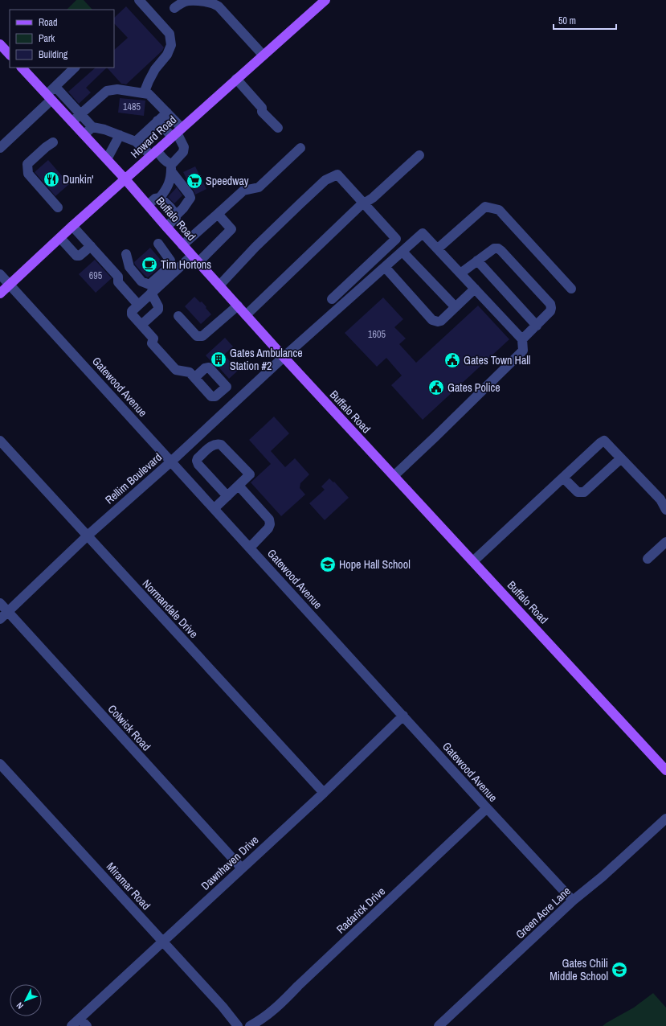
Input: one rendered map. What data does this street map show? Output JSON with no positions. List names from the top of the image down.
{
  "streets": {
    "main road": ["Howard Road", "Buffalo Road"],
    "street": [
      "Gatewood Avenue",
      "Rellim Boulevard",
      "Normandale Drive",
      "Colwick Road",
      "Dawnhaven Drive",
      "Miramar Road",
      "Radarick Drive",
      "Green Acre Lane"
    ]
  },
  "crossings": [
    ["Howard Road", "Buffalo Road"],
    ["Howard Road", "Gatewood Avenue"],
    ["Buffalo Road", "Rellim Boulevard"],
    ["Gatewood Avenue", "Rellim Boulevard"],
    ["Gatewood Avenue", "Dawnhaven Drive"],
    ["Gatewood Avenue", "Radarick Drive"],
    ["Gatewood Avenue", "Green Acre Lane"],
    ["Rellim Boulevard", "Normandale Drive"],
    ["Rellim Boulevard", "Colwick Road"],
    ["Normandale Drive", "Dawnhaven Drive"],
    ["Colwick Road", "Dawnhaven Drive"],
    ["Dawnhaven Drive", "Miramar Road"]
  ],
  "places": {
    "restaurant": ["Dunkin'"],
    "supermarket": ["Speedway"],
    "cafe": ["Tim Hortons"],
    "building": ["Gates Ambulance Station #2"],
    "public building": ["Gates Town Hall", "Gates Police"],
    "school or university": ["Hope Hall School", "Gates Chili Middle School"]
  },
  "house_numbers": ["1485", "695", "1605"],
  "legend": ["Road", "Park", "Building"],
  "scale_bar": "50 m",
  "north": "bottom left"
}
